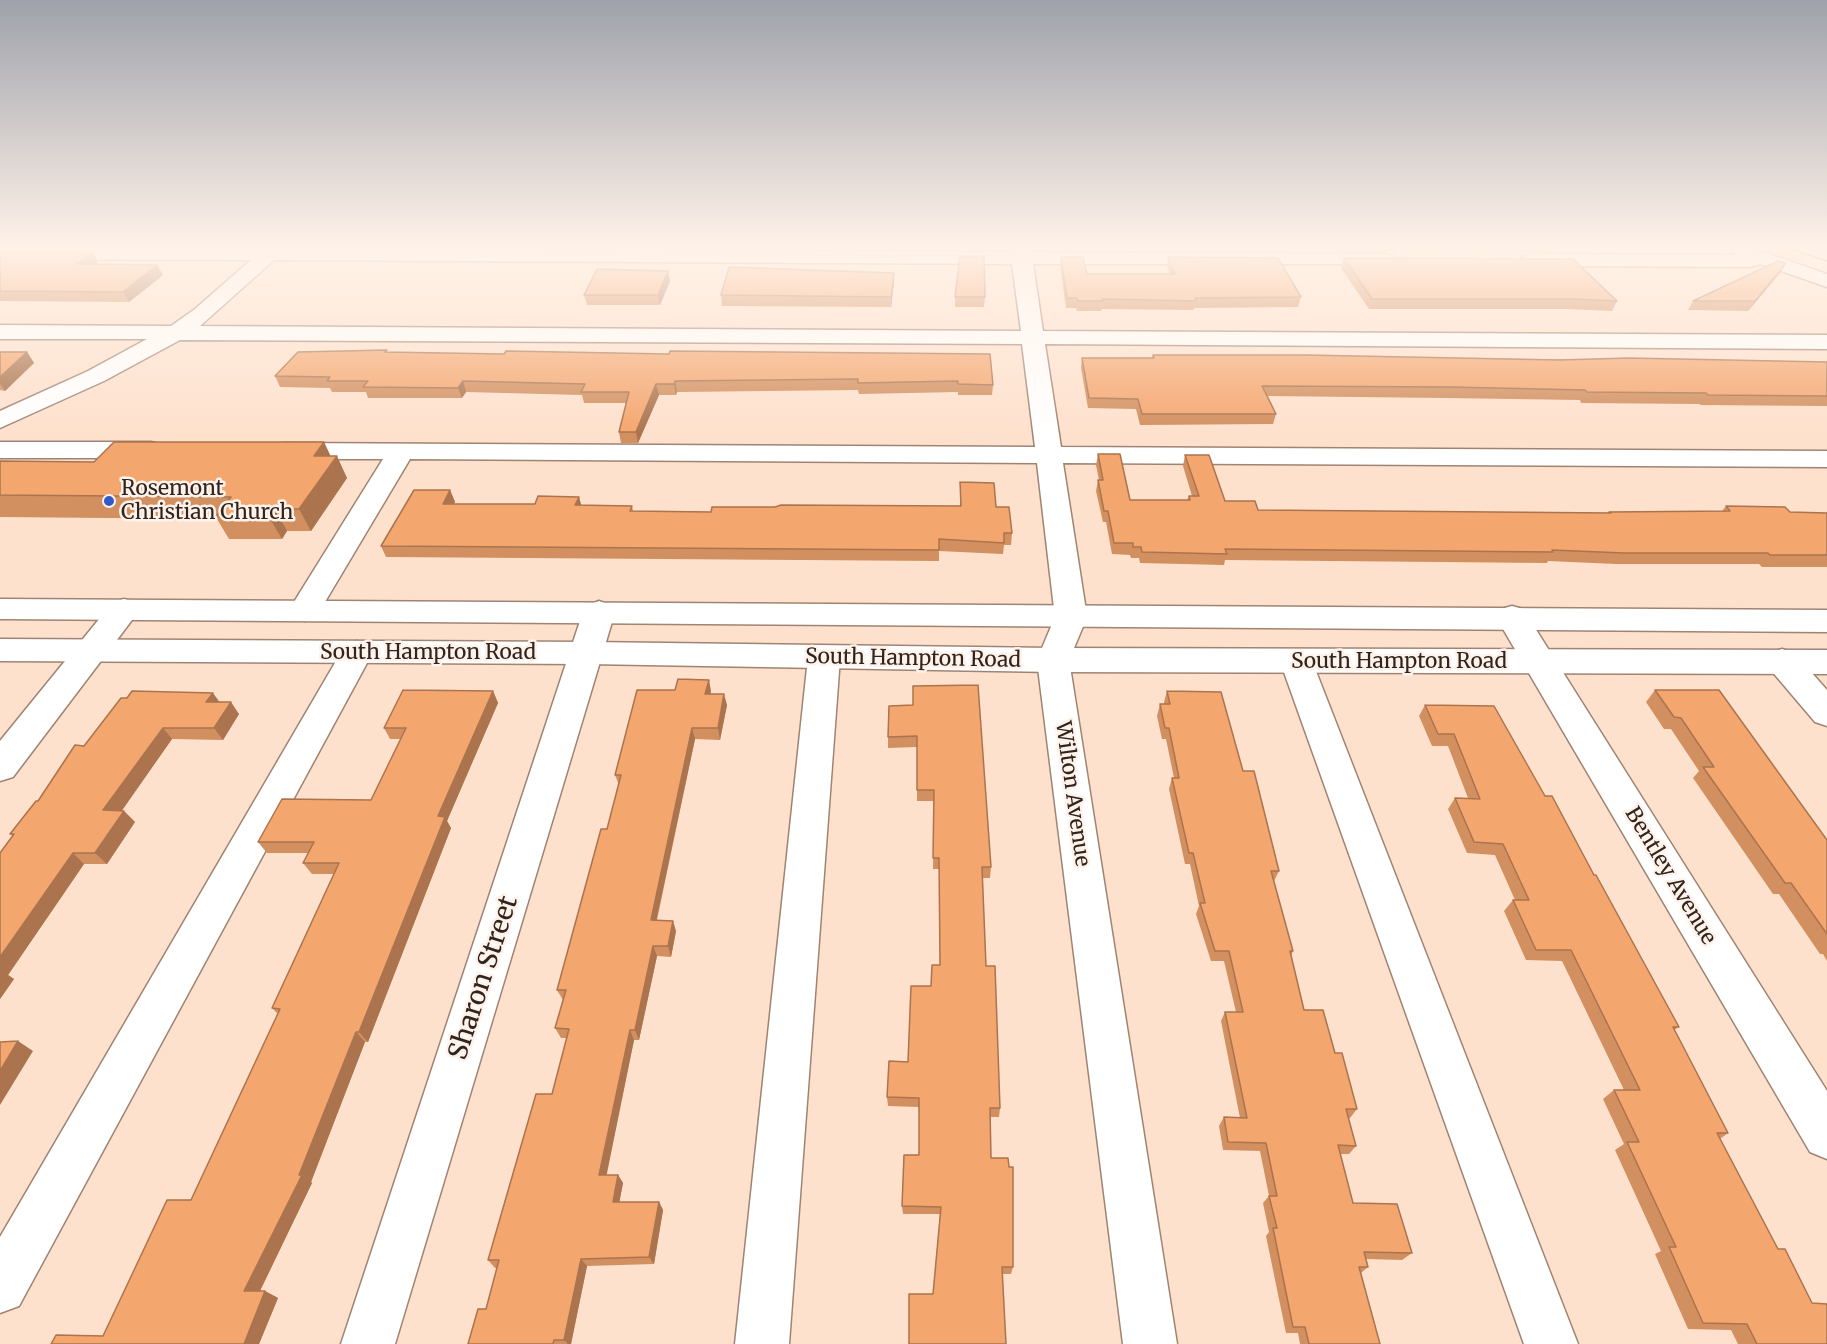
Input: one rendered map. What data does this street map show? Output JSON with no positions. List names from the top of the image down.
{
  "streets": {
    "street": [
      "South Hampton Road",
      "Wilton Avenue",
      "Bentley Avenue",
      "Sharon Street"
    ]
  },
  "crossings": [
    ["South Hampton Road", "Wilton Avenue"],
    ["South Hampton Road", "Bentley Avenue"],
    ["South Hampton Road", "Sharon Street"]
  ],
  "places": ["Rosemont Christian Church"]
}
